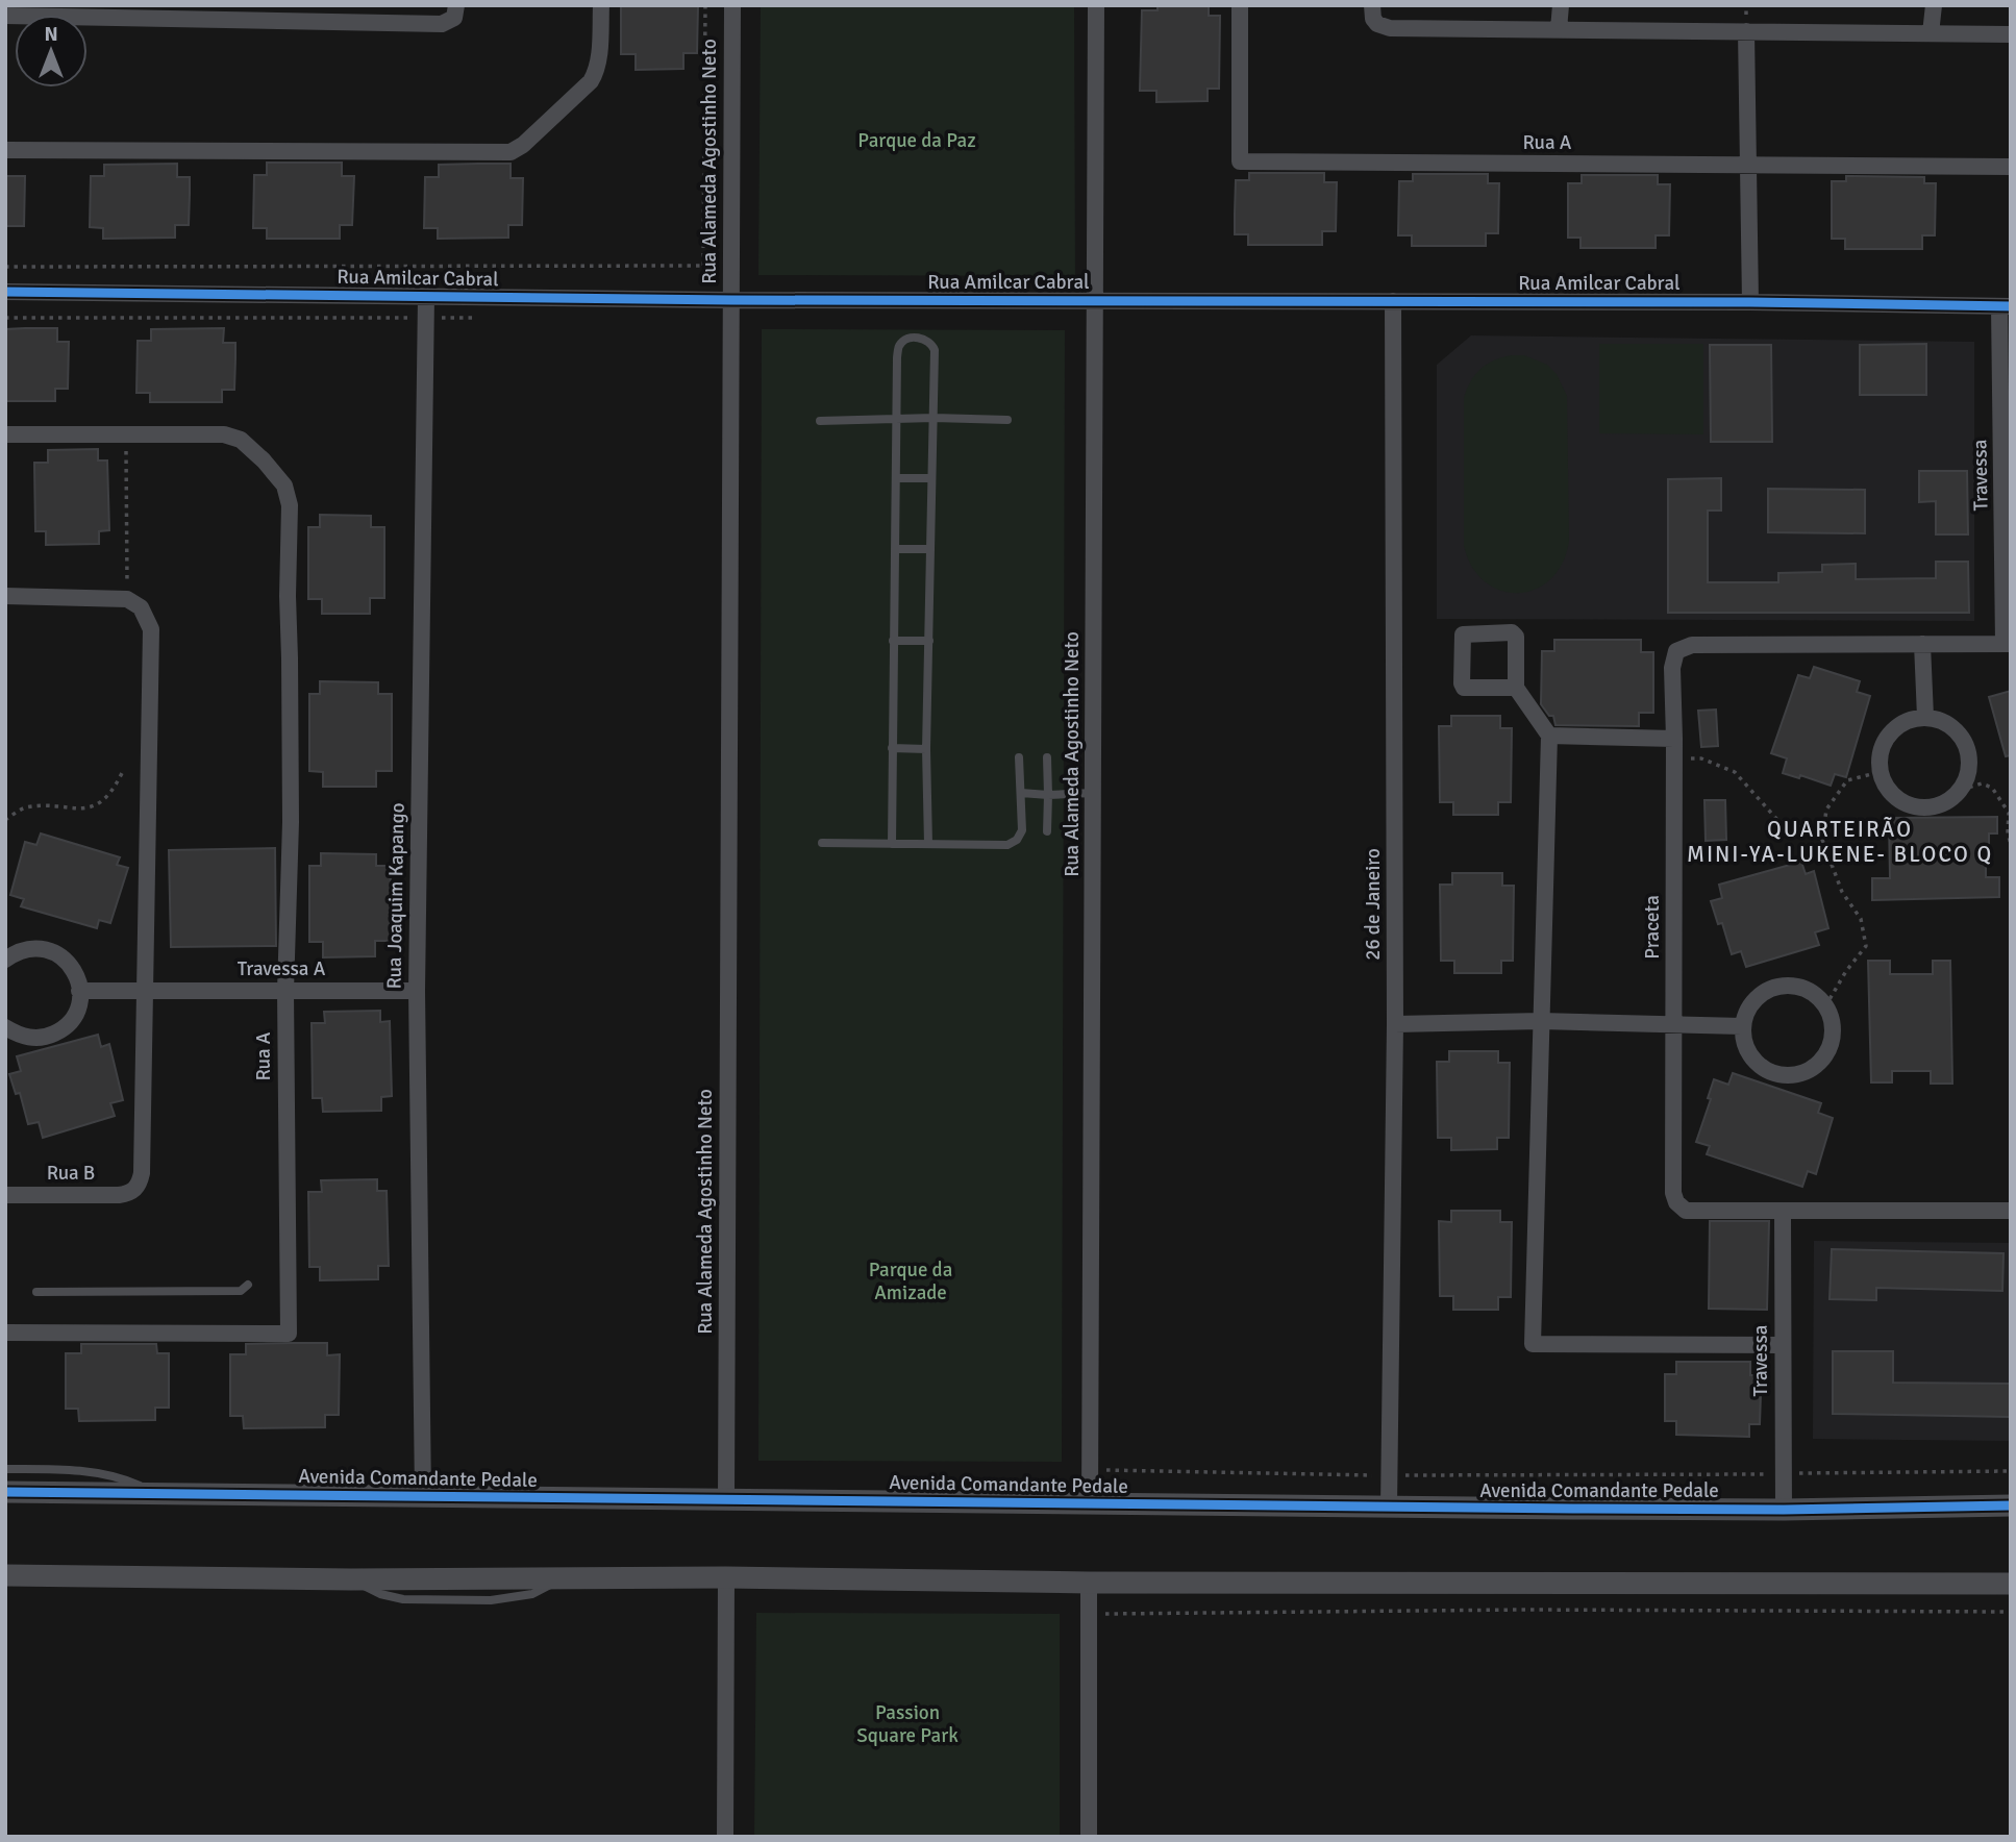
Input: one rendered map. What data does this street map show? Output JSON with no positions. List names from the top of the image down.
{
  "streets": {
    "street": [
      "Rua A",
      "Rua Alameda Agostinho Neto",
      "Rua Amilcar Cabral",
      "Travessa",
      "Rua Joaquim Kapango",
      "26 de Janeiro",
      "Praceta",
      "Travessa A",
      "Rua B",
      "Avenida Comandante Pedale"
    ]
  },
  "crossings": [
    ["Rua A", "Travessa A"],
    ["Rua Alameda Agostinho Neto", "Rua Amilcar Cabral"],
    ["Rua Alameda Agostinho Neto", "Avenida Comandante Pedale"],
    ["Rua Amilcar Cabral", "Travessa"],
    ["Rua Amilcar Cabral", "Rua Joaquim Kapango"],
    ["Rua Amilcar Cabral", "26 de Janeiro"],
    ["Travessa", "Praceta"],
    ["Travessa", "Avenida Comandante Pedale"],
    ["Rua Joaquim Kapango", "Travessa A"],
    ["Rua Joaquim Kapango", "Avenida Comandante Pedale"],
    ["26 de Janeiro", "Avenida Comandante Pedale"],
    ["Travessa A", "Rua B"]
  ],
  "districts": ["QUARTEIRÃO MINI-YA-LUKENE- BLOCO Q"],
  "parks": ["Parque da Paz", "Parque da Amizade", "Passion Square Park"],
  "north": "top"
}
